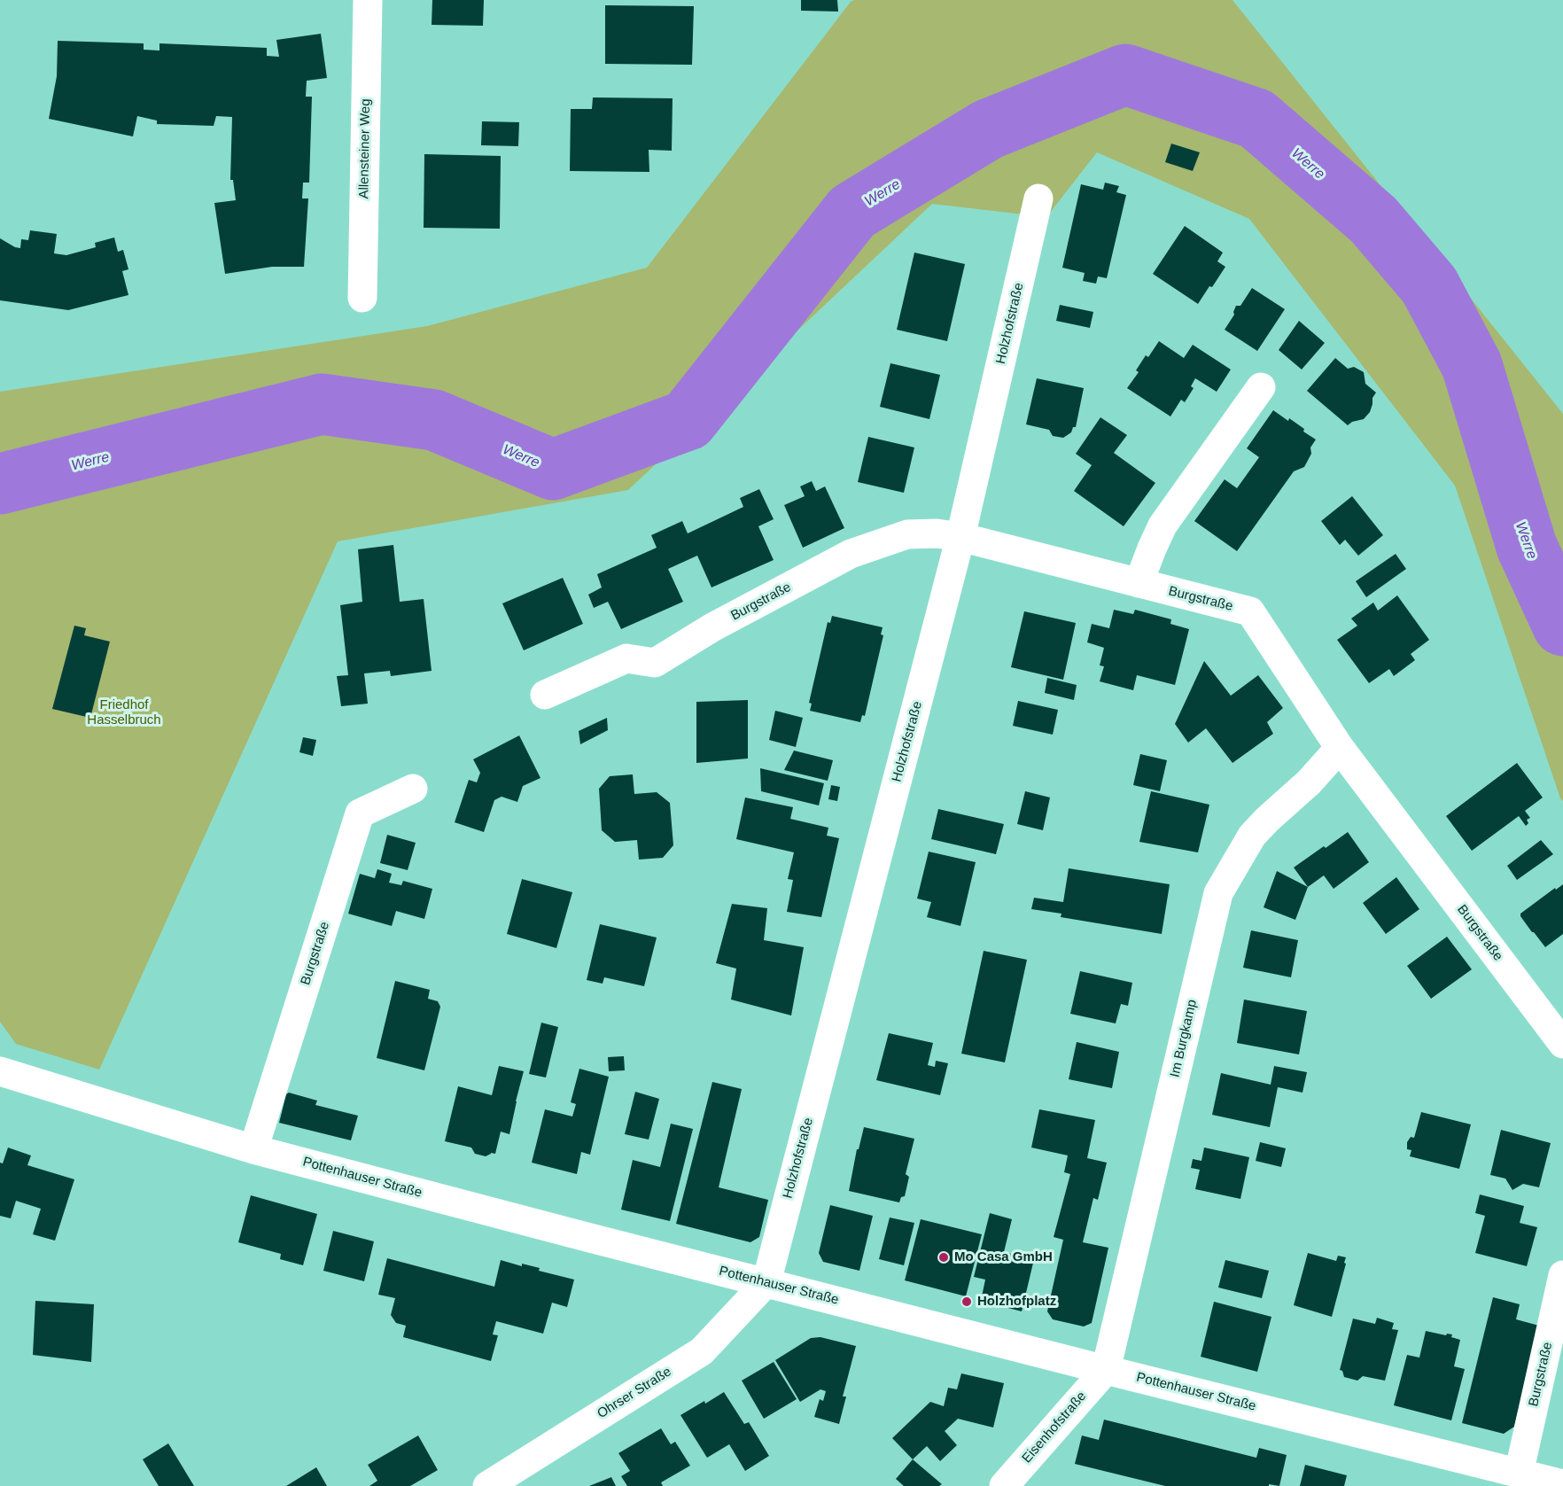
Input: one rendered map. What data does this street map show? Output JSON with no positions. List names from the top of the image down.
{
  "streets": {
    "street": [
      "Allensteiner Weg",
      "Holzhofstraße",
      "Burgstraße",
      "Im Burgkamp",
      "Pottenhauser Straße",
      "Ohrser Straße",
      "Eisenhofstraße"
    ]
  },
  "crossings": [
    ["Holzhofstraße", "Burgstraße"],
    ["Holzhofstraße", "Pottenhauser Straße"],
    ["Holzhofstraße", "Ohrser Straße"],
    ["Burgstraße", "Im Burgkamp"],
    ["Burgstraße", "Pottenhauser Straße"],
    ["Im Burgkamp", "Pottenhauser Straße"],
    ["Im Burgkamp", "Eisenhofstraße"],
    ["Pottenhauser Straße", "Ohrser Straße"],
    ["Pottenhauser Straße", "Eisenhofstraße"]
  ],
  "water": ["Werre"],
  "parks": ["Friedhof Hasselbruch"],
  "places": ["Mo Casa GmbH", "Holzhofplatz"]
}
